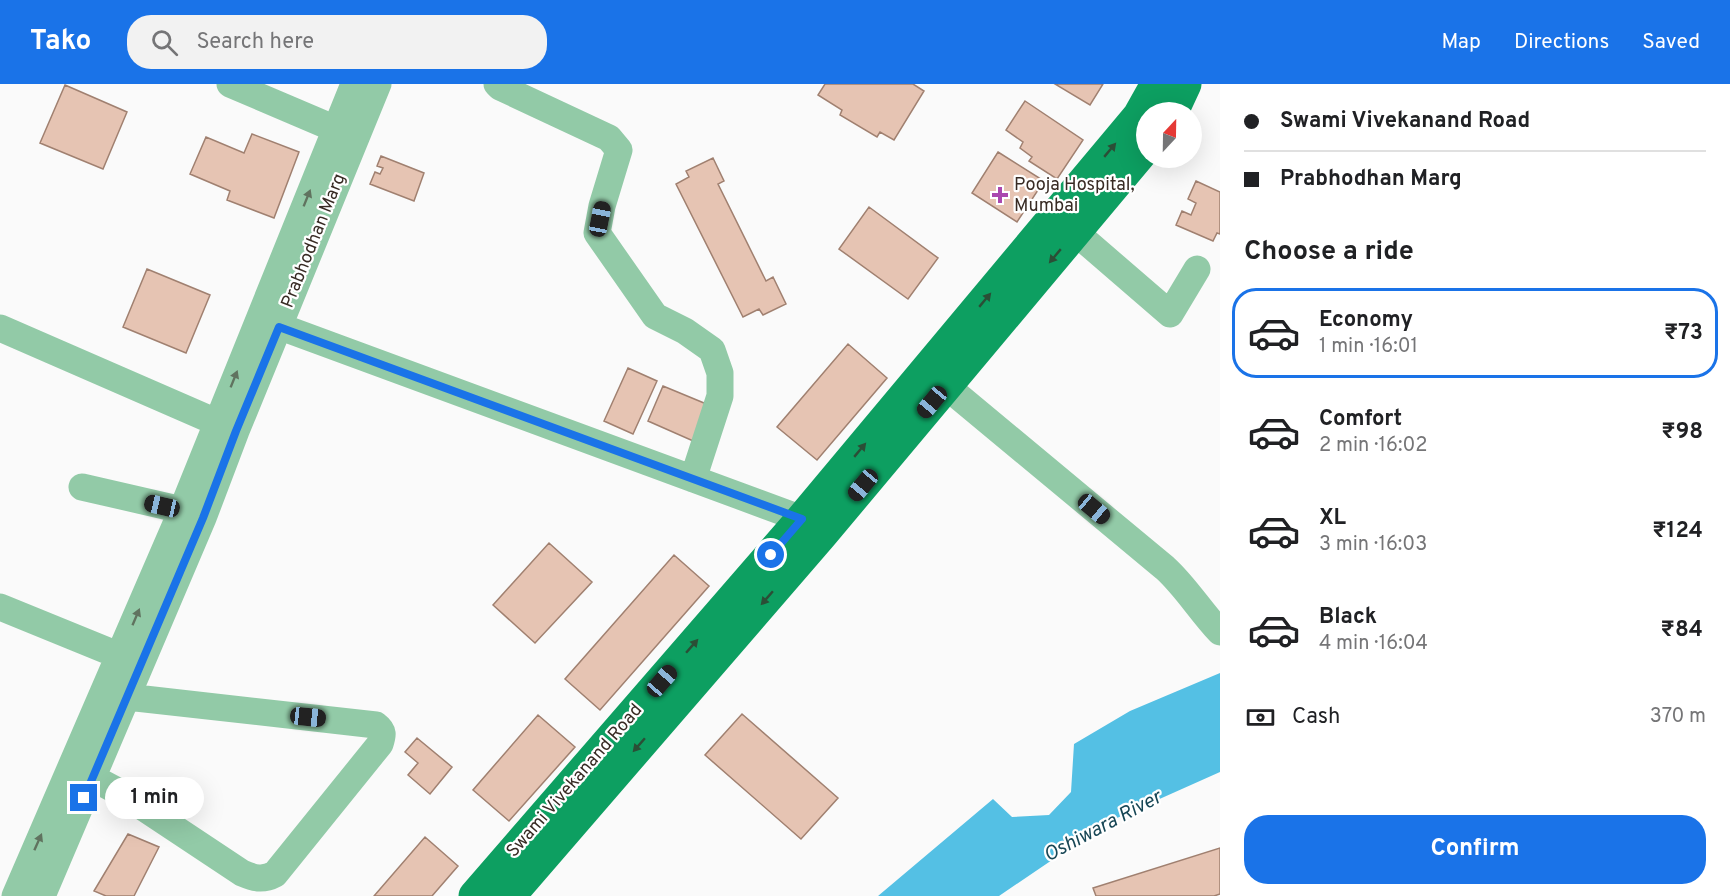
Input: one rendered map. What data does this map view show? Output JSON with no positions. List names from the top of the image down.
{
  "streets": {
    "main road": ["Swami Vivekanand Road"]
  },
  "water": ["Oshiwara River"],
  "places": {
    "health": ["Pooja Hospital, Mumbai"]
  },
  "north": "top",
  "page": {
    "header": "Tako",
    "search": "Search here",
    "nav": ["Map", "Directions", "Saved"],
    "banner": ["Swami Vivekanand Road", "Prabhodhan Marg"],
    "heading": "Choose a ride",
    "list": [
      {
        "name": "Economy",
        "note": "1 min · 16:01",
        "value": "₹73"
      },
      {
        "name": "Comfort",
        "note": "2 min · 16:02",
        "value": "₹98"
      },
      {
        "name": "XL",
        "note": "3 min · 16:03",
        "value": "₹124"
      },
      {
        "name": "Black",
        "note": "4 min · 16:04",
        "value": "₹84"
      }
    ],
    "pay": ["Cash", "370 m"],
    "bubble": "1 min",
    "buttons": "Confirm"
  }
}
